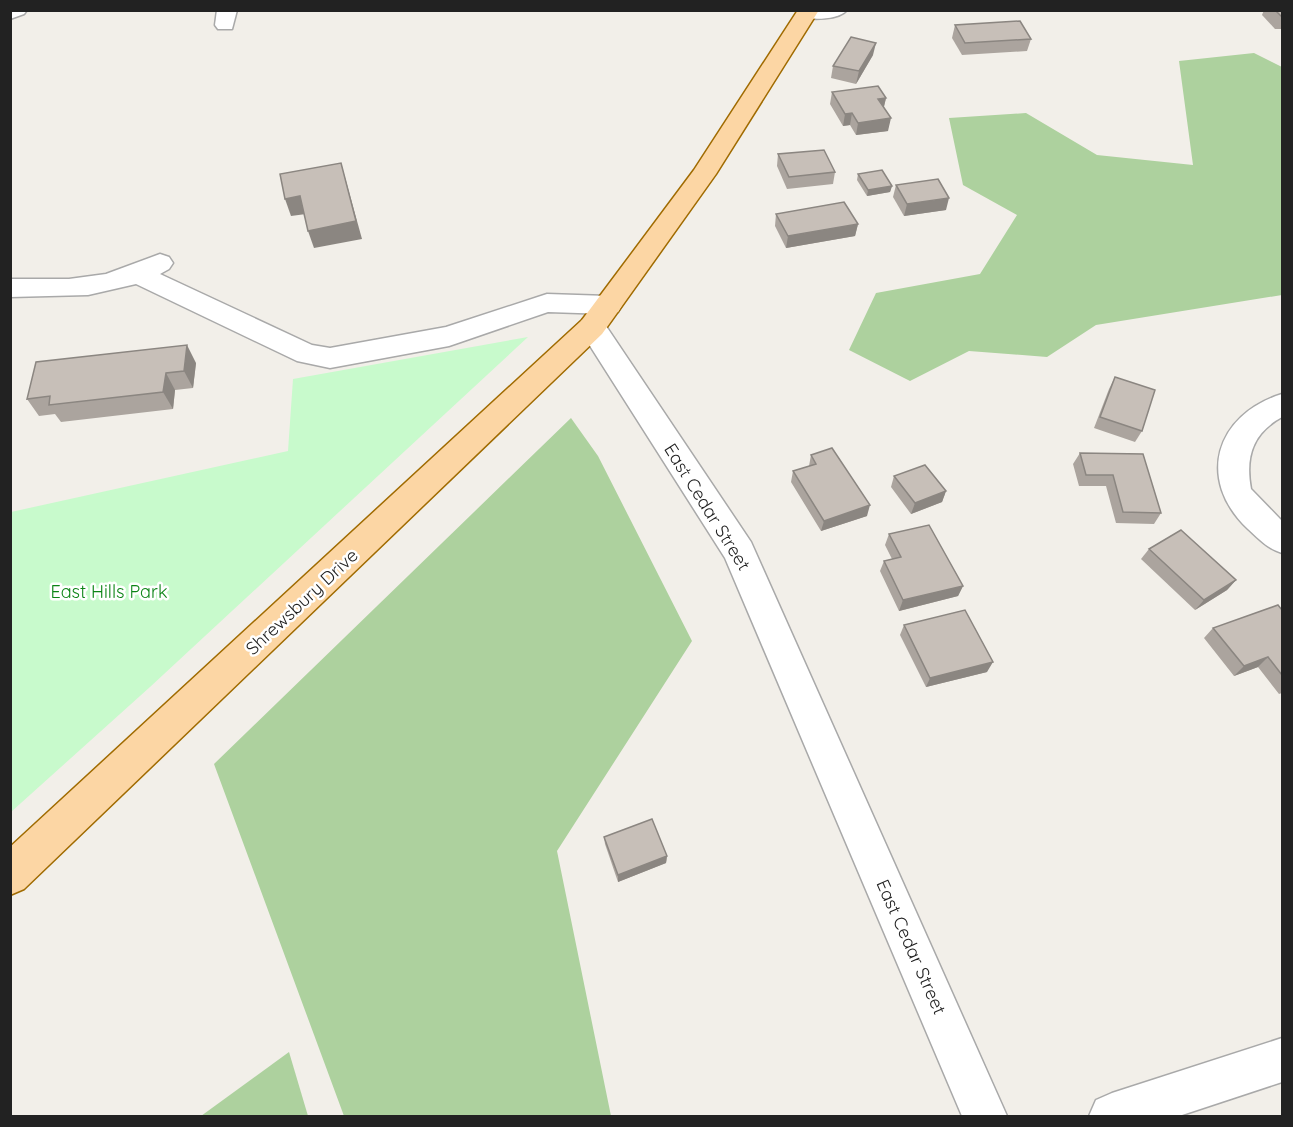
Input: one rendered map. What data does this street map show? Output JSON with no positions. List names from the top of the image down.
{
  "streets": {
    "main road": ["Shrewsbury Drive"],
    "street": ["East Cedar Street"]
  },
  "crossings": [
    ["East Cedar Street", "Shrewsbury Drive"]
  ],
  "parks": ["East Hills Park"]
}
